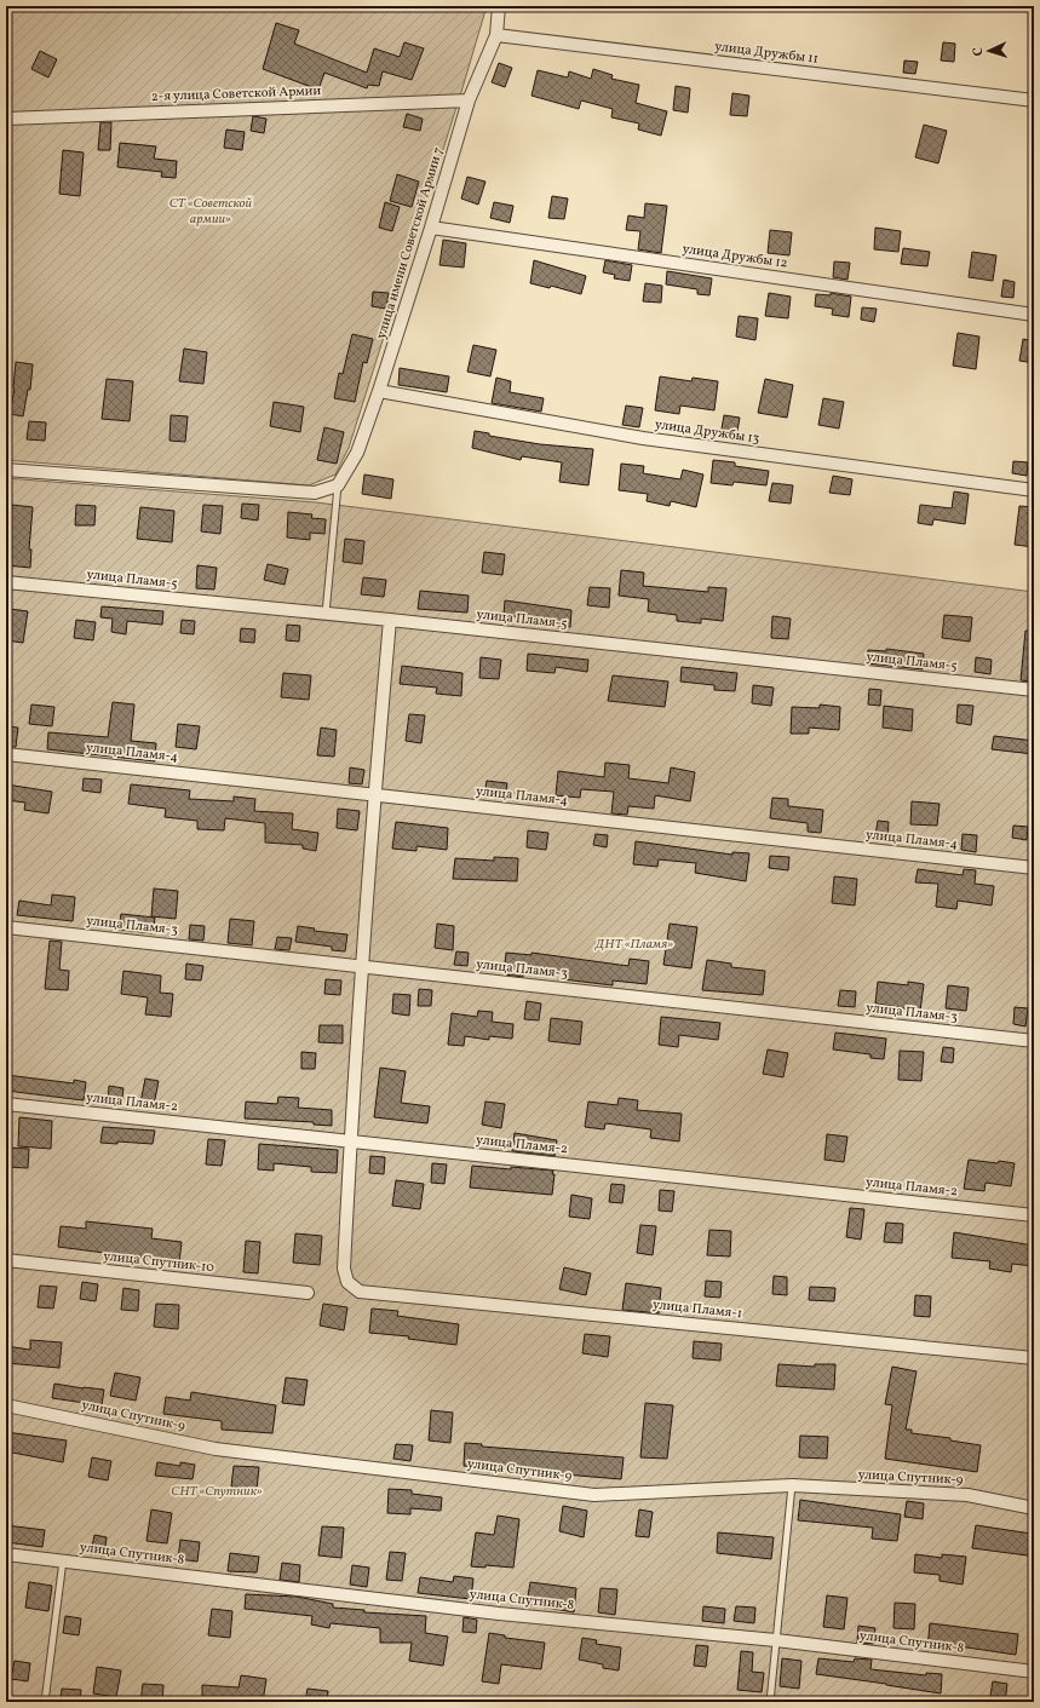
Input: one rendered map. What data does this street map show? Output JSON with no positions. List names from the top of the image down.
{
  "streets": {
    "street": [
      "улица Дружбы 11",
      "2-я улица Советской Армии",
      "улица имени Советской Армии 7",
      "улица Дружбы 12",
      "улица Дружбы 13",
      "улица Пламя-5",
      "улица Пламя-4",
      "улица Пламя-3",
      "улица Пламя-2",
      "улица Спутник-10",
      "улица Пламя-1",
      "улица Спутник-9",
      "улица Спутник-8"
    ]
  },
  "crossings": [
    ["улица Дружбы 11", "улица имени Советской Армии 7"],
    ["2-я улица Советской Армии", "улица имени Советской Армии 7"],
    ["улица имени Советской Армии 7", "улица Дружбы 12"],
    ["улица имени Советской Армии 7", "улица Дружбы 13"],
    ["улица Пламя-2", "улица Пламя-1"]
  ],
  "parks": ["СТ «Советской армии»", "ДНТ «Пламя»", "СНТ «Спутник»"],
  "north": "left"
}
